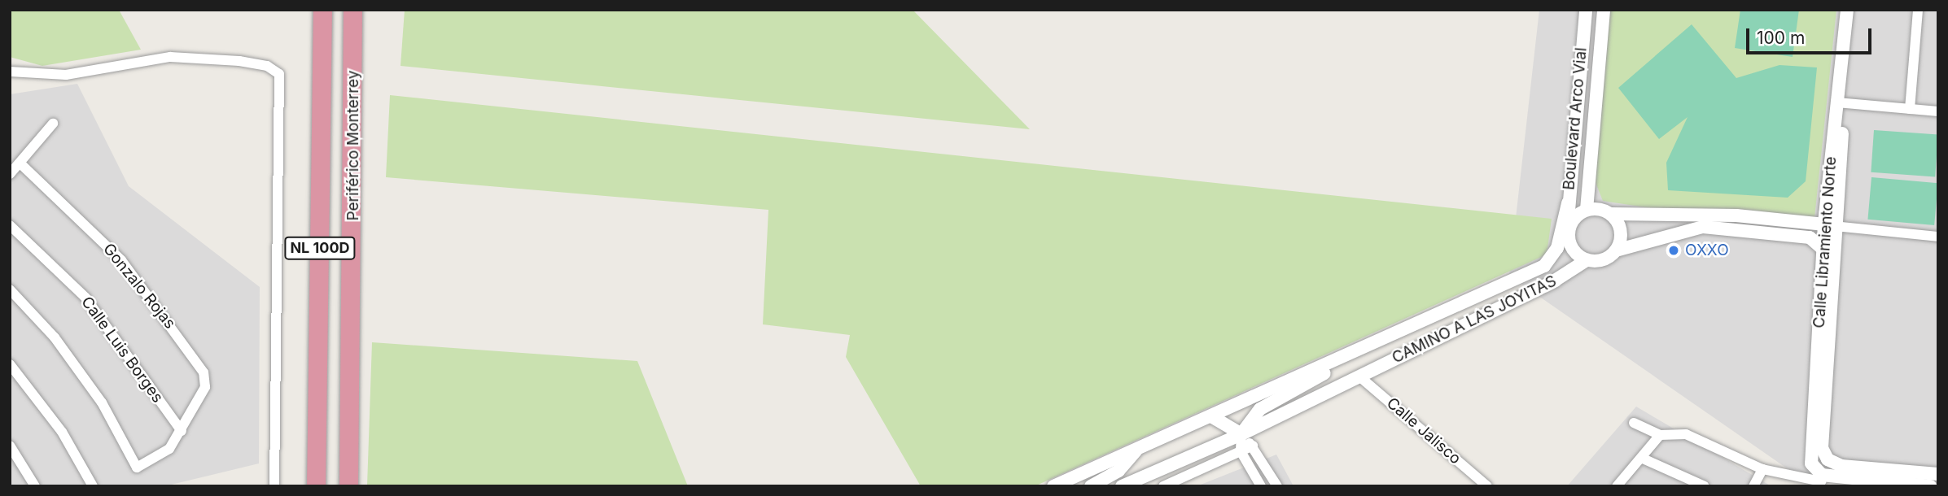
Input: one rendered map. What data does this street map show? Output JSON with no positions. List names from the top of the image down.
{
  "streets": {
    "highway": ["Periférico Monterrey", "NL 100D"],
    "street": [
      "Boulevard Arco Vial",
      "Calle Libramiento Norte",
      "Gonzalo Rojas",
      "CAMINO A LAS JOYITAS",
      "Calle Luis Borges",
      "Calle Jalisco"
    ]
  },
  "crossings": [
    ["Boulevard Arco Vial", "CAMINO A LAS JOYITAS"],
    ["Gonzalo Rojas", "Calle Luis Borges"],
    ["CAMINO A LAS JOYITAS", "Calle Jalisco"]
  ],
  "places": ["OXXO"],
  "scale_bar": "100 m"
}
